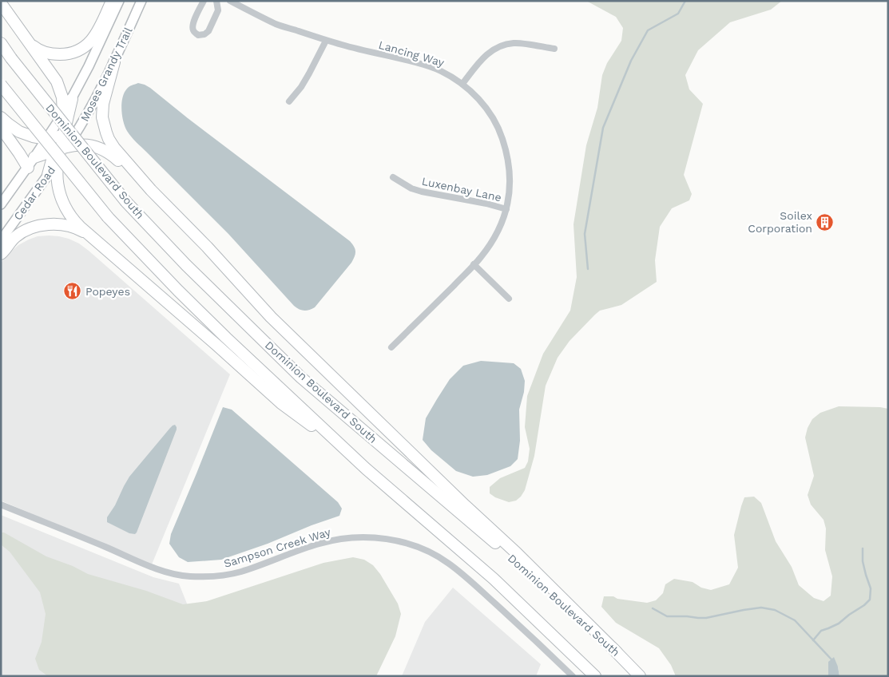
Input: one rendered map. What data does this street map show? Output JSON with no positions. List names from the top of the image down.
{
  "streets": {
    "highway": ["Dominion Boulevard South"],
    "main road": ["Moses Grandy Trail", "Cedar Road"],
    "street": ["Lancing Way", "Luxenbay Lane", "Sampson Creek Way"]
  },
  "crossings": [
    ["Lancing Way", "Luxenbay Lane"]
  ],
  "places": {
    "building": ["Soilex Corporation"],
    "restaurant": ["Popeyes"]
  }
}
